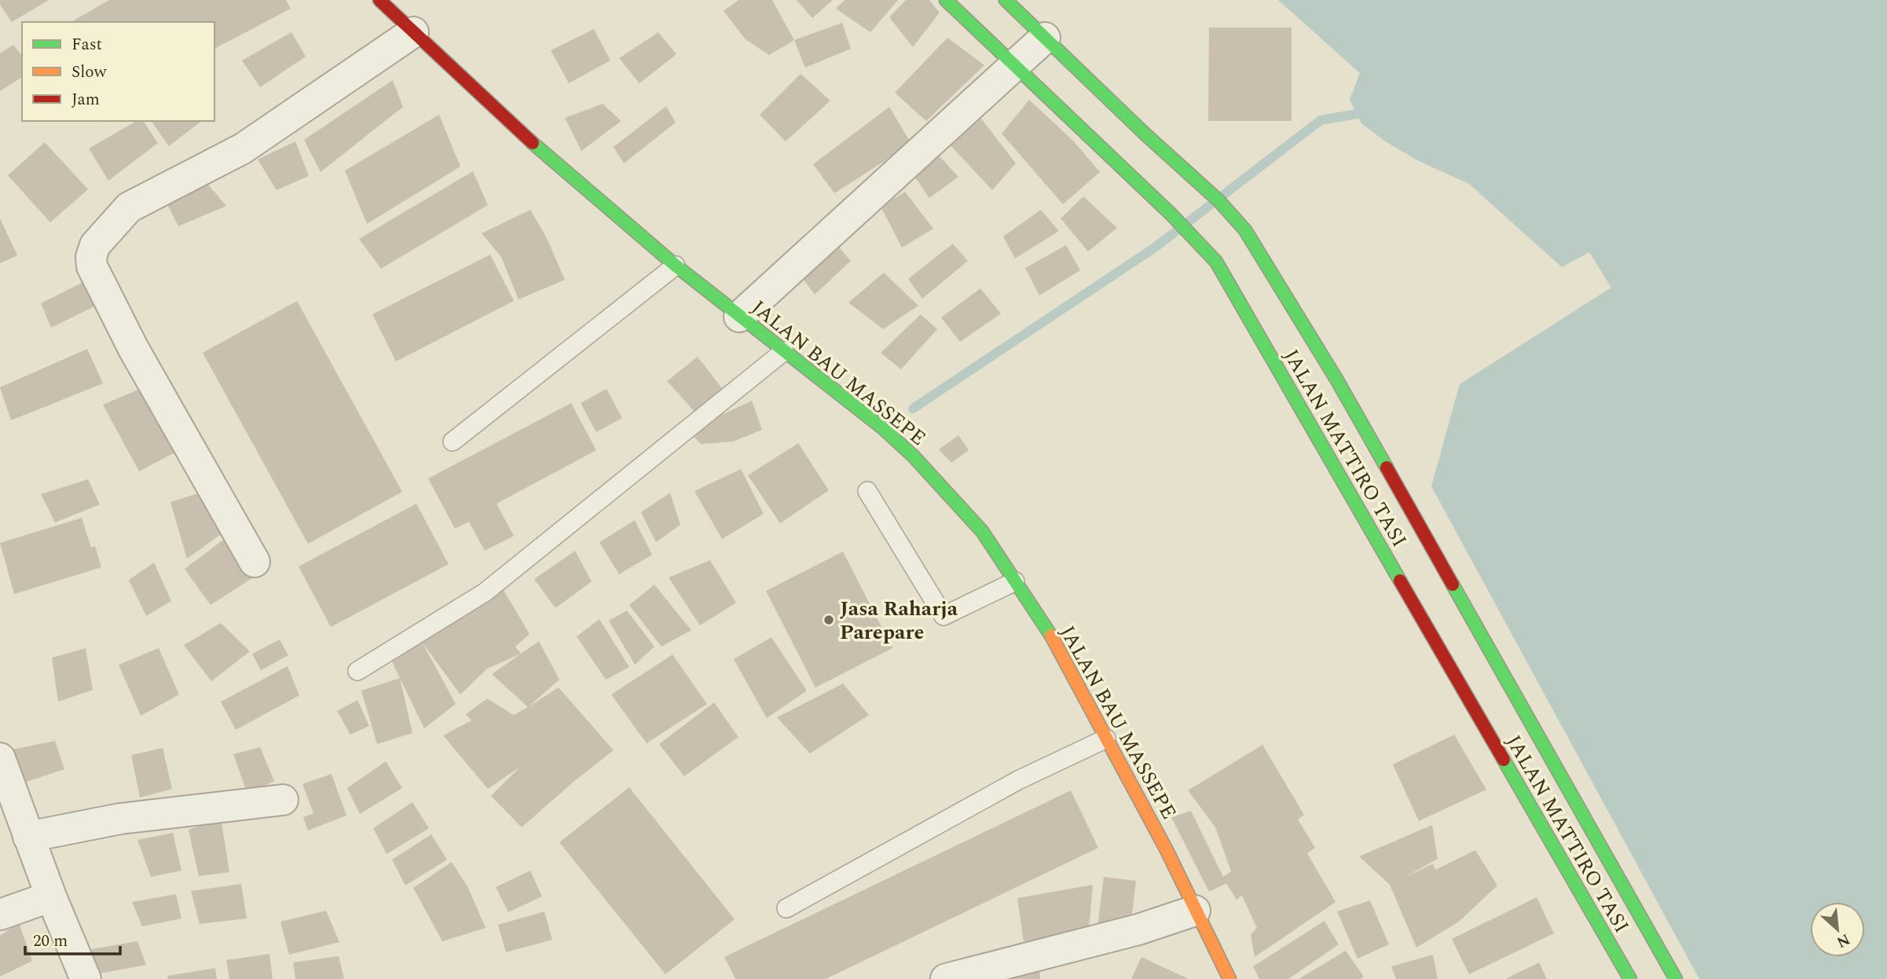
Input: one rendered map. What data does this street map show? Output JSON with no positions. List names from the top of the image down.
{
  "streets": {
    "main road": ["JALAN BAU MASSEPE", "JALAN MATTIRO TASI"]
  },
  "places": ["Jasa Raharja Parepare"],
  "legend": ["Fast", "Slow", "Jam"],
  "scale_bar": "20 m",
  "north": "bottom right"
}
